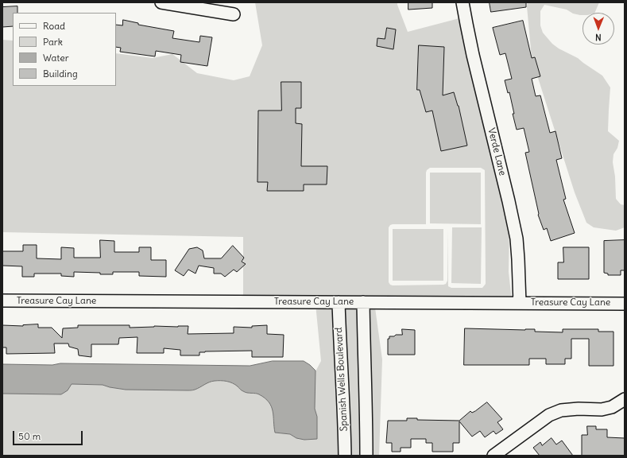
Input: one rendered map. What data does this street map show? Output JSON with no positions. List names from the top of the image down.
{
  "streets": {
    "street": ["Verde Lane", "Treasure Cay Lane", "Spanish Wells Boulevard"]
  },
  "crossings": [
    ["Verde Lane", "Treasure Cay Lane"],
    ["Treasure Cay Lane", "Spanish Wells Boulevard"]
  ],
  "legend": [
    "Road",
    "Park",
    "Water",
    "Building"
  ],
  "scale_bar": "50 m",
  "north": "bottom"
}
